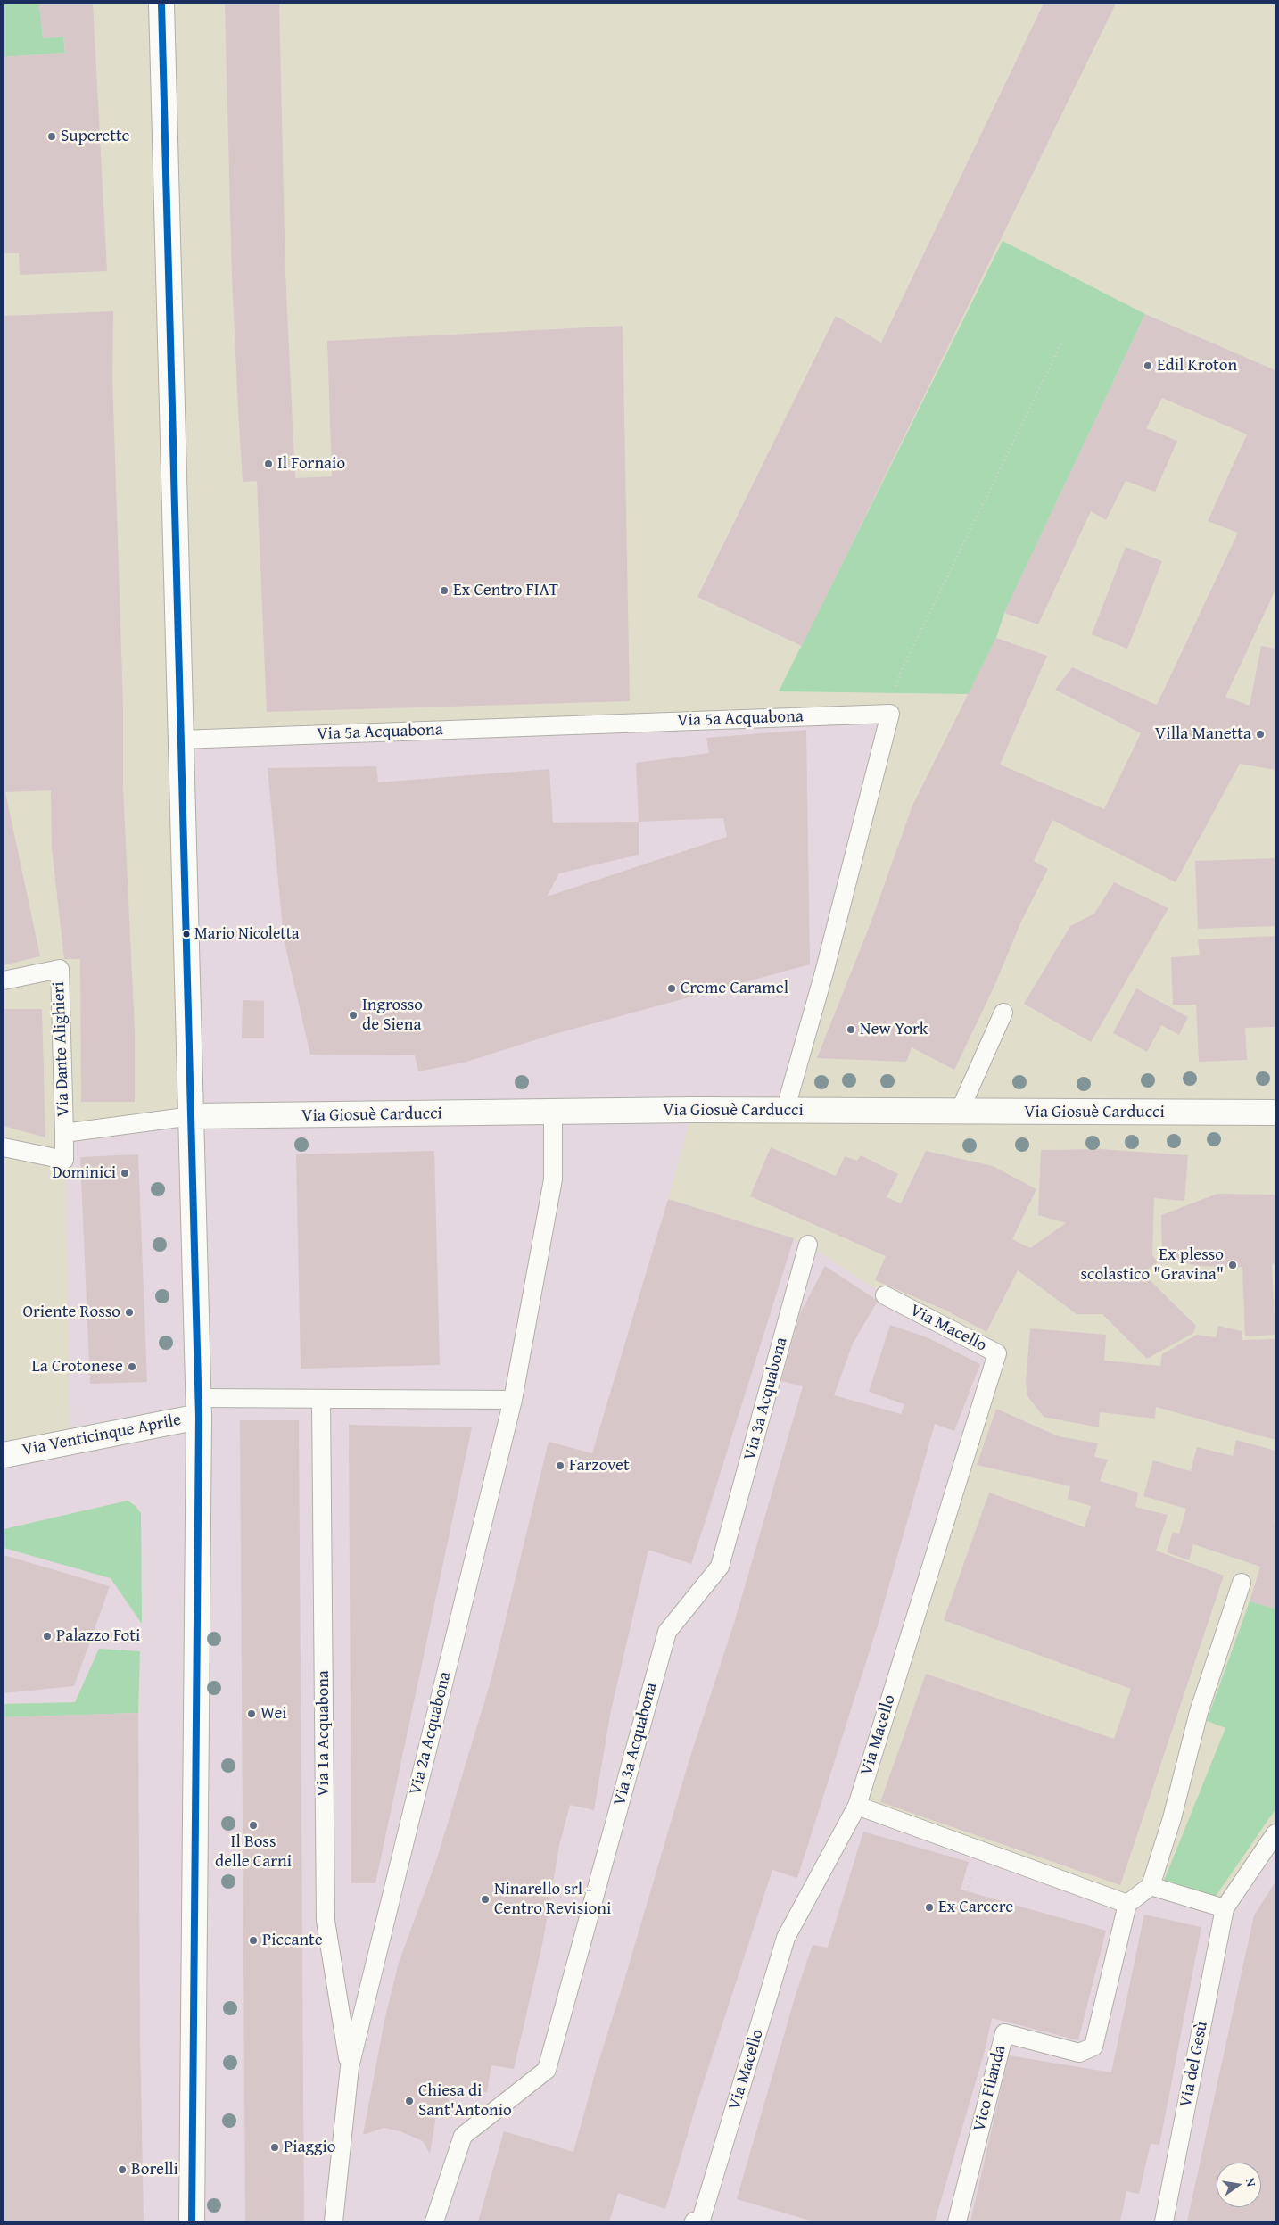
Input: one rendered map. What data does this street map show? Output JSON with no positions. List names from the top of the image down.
{
  "streets": {
    "street": ["Via Giosuè Carducci", "Via Venticinque Aprile"],
    "lane": [
      "Via 5a Acquabona",
      "Via Dante Alighieri",
      "Via Macello",
      "Via 3a Acquabona",
      "Via 1a Acquabona",
      "Via 2a Acquabona",
      "Via del Gesù",
      "Vico Filanda"
    ]
  },
  "crossings": [
    ["Via Giosuè Carducci", "Via 2a Acquabona"],
    ["Via 1a Acquabona", "Via 2a Acquabona"]
  ],
  "places": [
    "Superette",
    "Edil Kroton",
    "Il Fornaio",
    "Ex Centro FIAT",
    "Villa Manetta",
    "Mario Nicoletta",
    "Creme Caramel",
    "Ingrosso de Siena",
    "New York",
    "Dominici",
    "Ex plesso scolastico \"Gravina\"",
    "Oriente Rosso",
    "La Crotonese",
    "Farzovet",
    "Palazzo Foti",
    "Wei",
    "Il Boss delle Carni",
    "Ninarello srl - Centro Revisioni",
    "Ex Carcere",
    "Piccante",
    "Chiesa di Sant'Antonio",
    "Piaggio",
    "Borelli"
  ],
  "north": "right"
}
